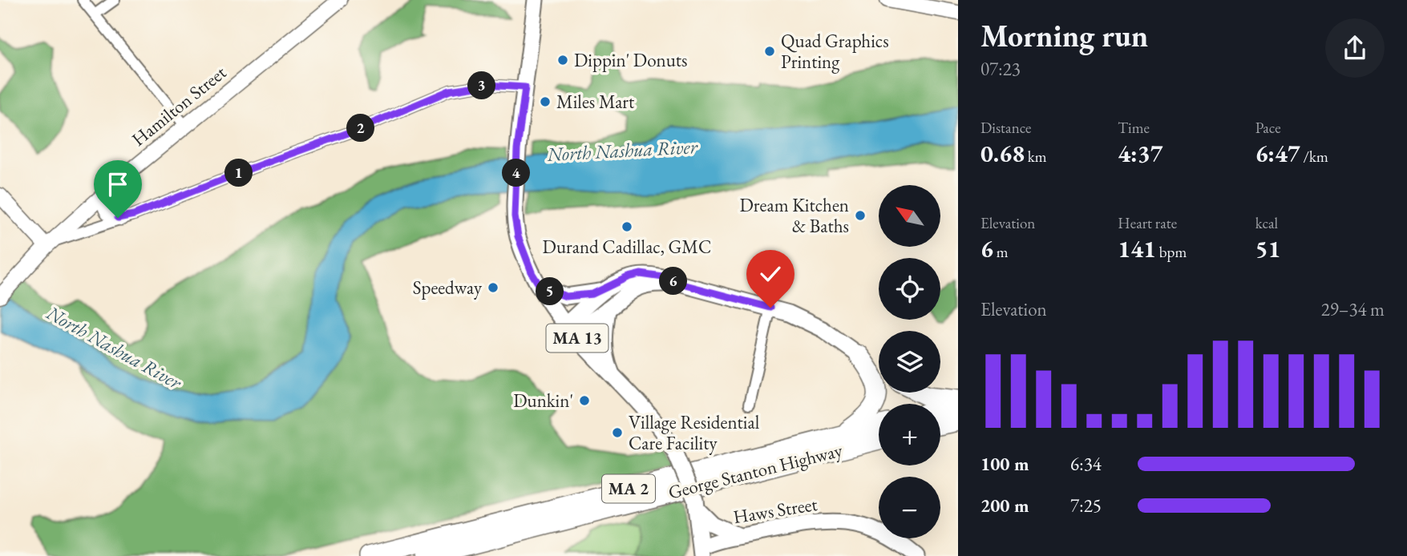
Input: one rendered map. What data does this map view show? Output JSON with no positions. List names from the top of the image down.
{
  "streets": {
    "highway": ["George Stanton Highway", "MA 2"],
    "main road": ["Hamilton Street", "MA 13", "Haws Street"]
  },
  "crossings": [
    ["MA 13", "Haws Street"]
  ],
  "water": ["North Nashua River"],
  "places": [
    "Quad Graphics Printing",
    "Dippin' Donuts",
    "Miles Mart",
    "Dream Kitchen & Baths",
    "Durand Cadillac, GMC",
    "Speedway",
    "Dunkin'",
    "Village Residential Care Facility"
  ],
  "north": "top left",
  "page": {
    "heading": ["Morning run", "07:23"],
    "pins": [
      "3",
      "2",
      "1",
      "4",
      "6",
      "5"
    ],
    "stats": [
      ["Distance", "0.68 km"],
      ["Time", "4:37"],
      ["Pace", "6:47 /km"],
      ["Elevation", "6 m"],
      ["Heart rate", "141 bpm"],
      ["kcal", "51"]
    ],
    "map_buttons": ["+", "−"],
    "chart": ["Elevation", "29–34 m"],
    "list": [
      {
        "name": "100 m",
        "note": "6:34"
      },
      {
        "name": "200 m",
        "note": "7:25"
      }
    ]
  }
}
